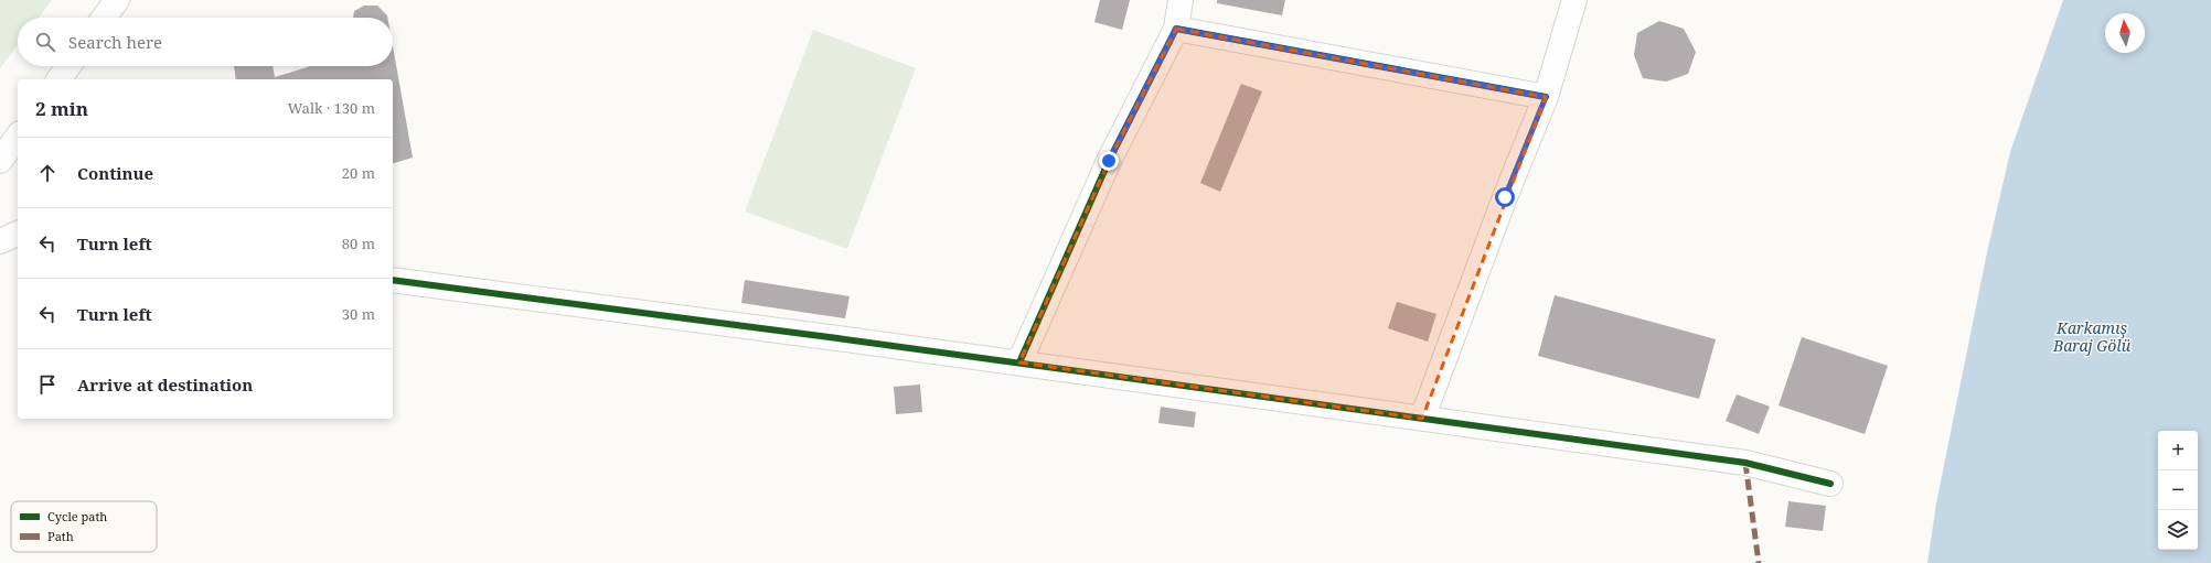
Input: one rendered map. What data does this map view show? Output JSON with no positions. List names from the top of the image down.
{
  "water": ["Karkamış Baraj Gölü"],
  "legend": ["Cycle path", "Path"],
  "north": "top",
  "page": {
    "search": "Search here",
    "heading": ["2 min", "Walk · 130 m"],
    "list": [
      ["Continue", "20 m"],
      ["Turn left", "80 m"],
      ["Turn left", "30 m"],
      "Arrive at destination"
    ],
    "map_buttons": ["+", "−"]
  }
}
